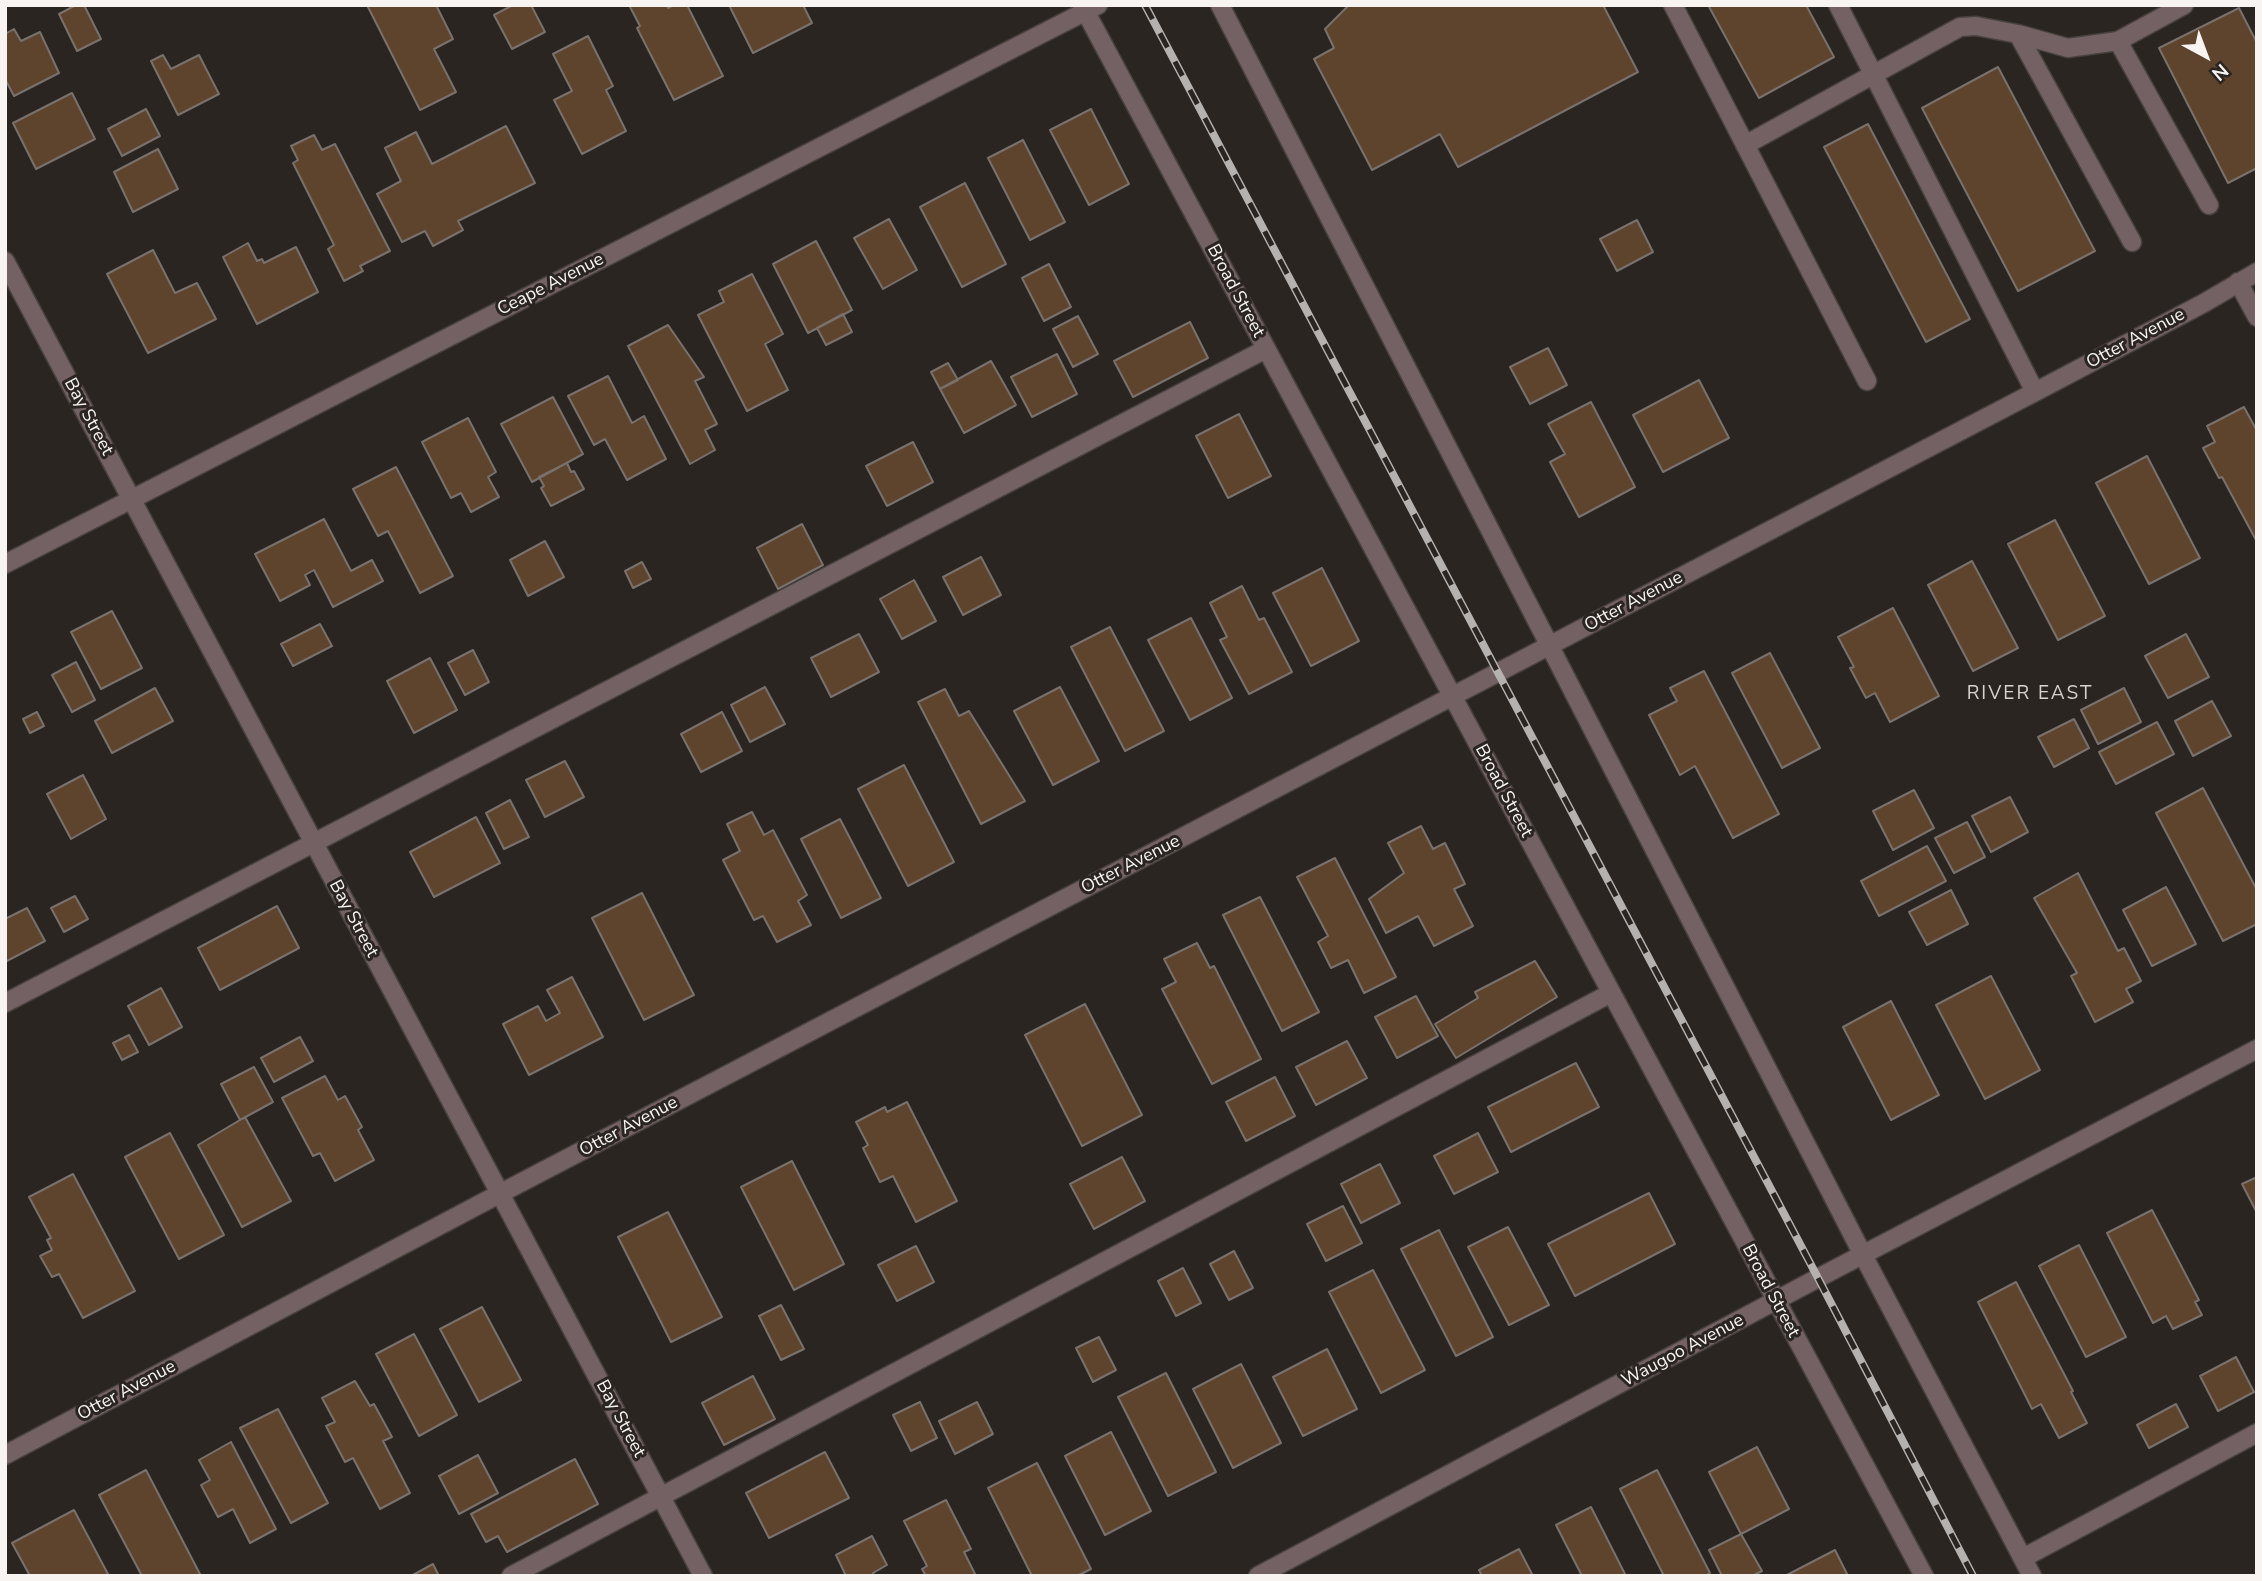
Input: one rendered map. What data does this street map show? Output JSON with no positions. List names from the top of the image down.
{
  "streets": {
    "street": [
      "Ceape Avenue",
      "Broad Street",
      "Otter Avenue",
      "Bay Street",
      "Waugoo Avenue"
    ]
  },
  "crossings": [
    ["Ceape Avenue", "Broad Street"],
    ["Ceape Avenue", "Bay Street"],
    ["Broad Street", "Otter Avenue"],
    ["Broad Street", "Waugoo Avenue"],
    ["Otter Avenue", "Bay Street"]
  ],
  "districts": ["RIVER EAST"],
  "north": "bottom right"
}
